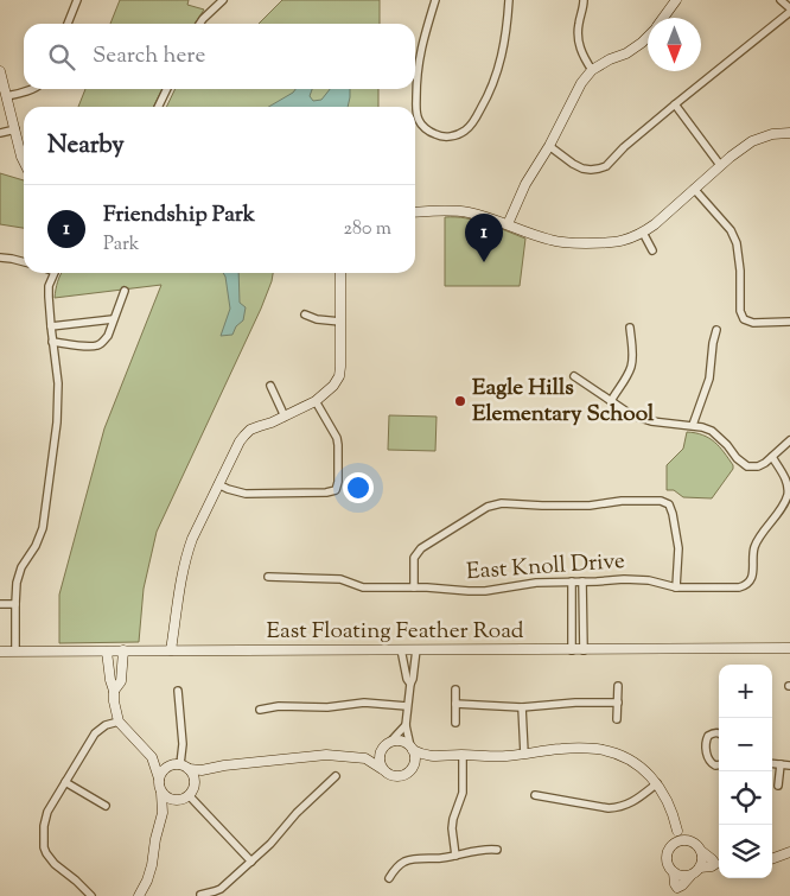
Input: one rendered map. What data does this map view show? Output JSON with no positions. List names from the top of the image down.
{
  "streets": {
    "street": ["East Knoll Drive", "East Floating Feather Road"]
  },
  "places": ["Eagle Hills Elementary School"],
  "north": "bottom",
  "page": {
    "search": "Search here",
    "heading": "Nearby",
    "list": [
      {
        "mark": "1",
        "name": "Friendship Park",
        "note": "Park",
        "value": "280 m"
      }
    ],
    "pins": "1",
    "map_buttons": ["+", "−"]
  }
}
